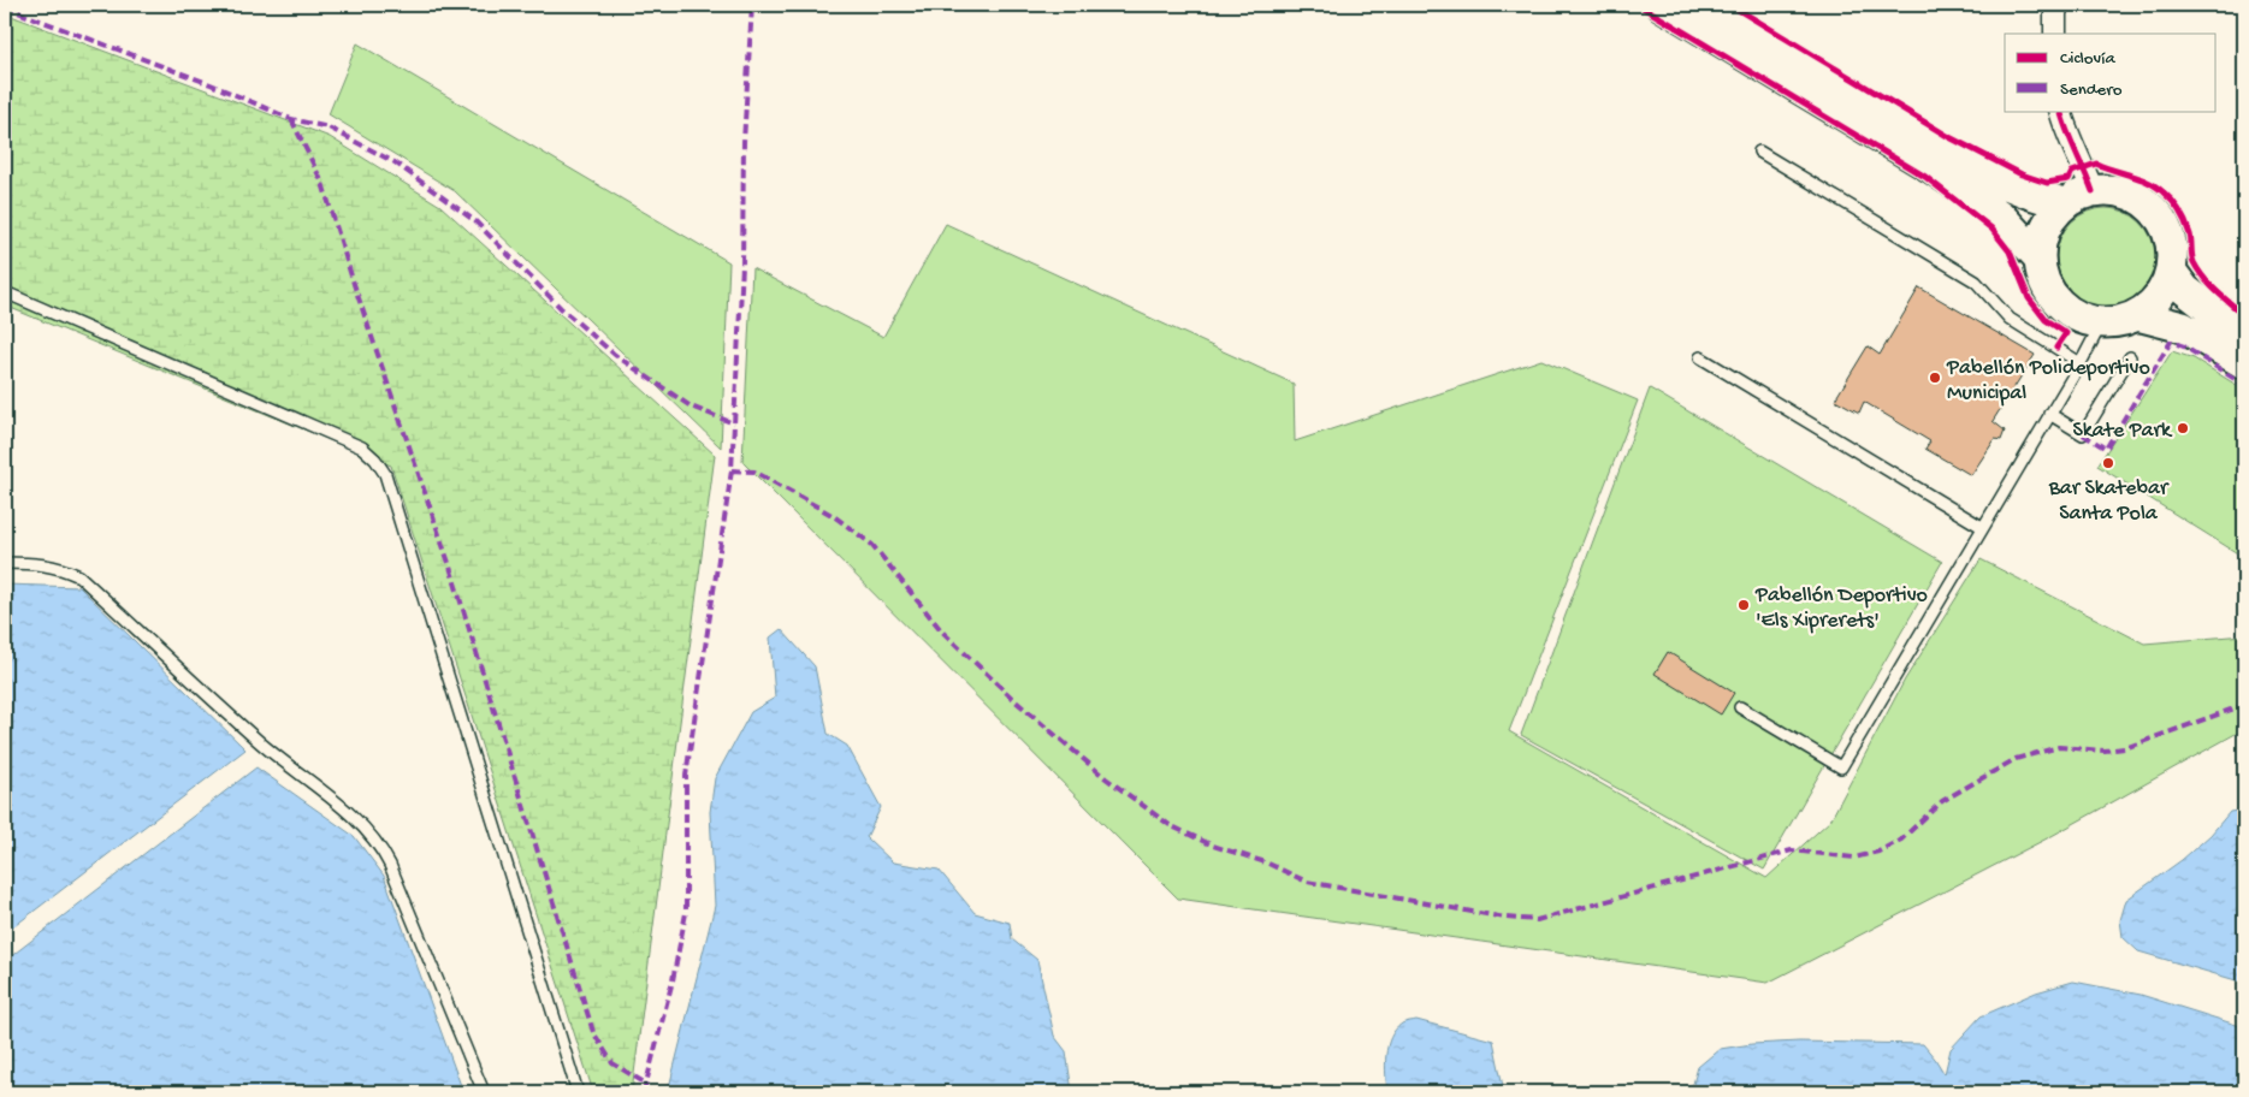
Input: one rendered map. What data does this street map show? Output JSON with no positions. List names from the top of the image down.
{
  "places": [
    "Pabellón Polideportivo Municipal",
    "Skate Park",
    "Bar Skatebar Santa Pola",
    "Pabellón Deportivo 'Els Xiprerets'"
  ],
  "legend": ["Ciclovía", "Sendero"]
}
